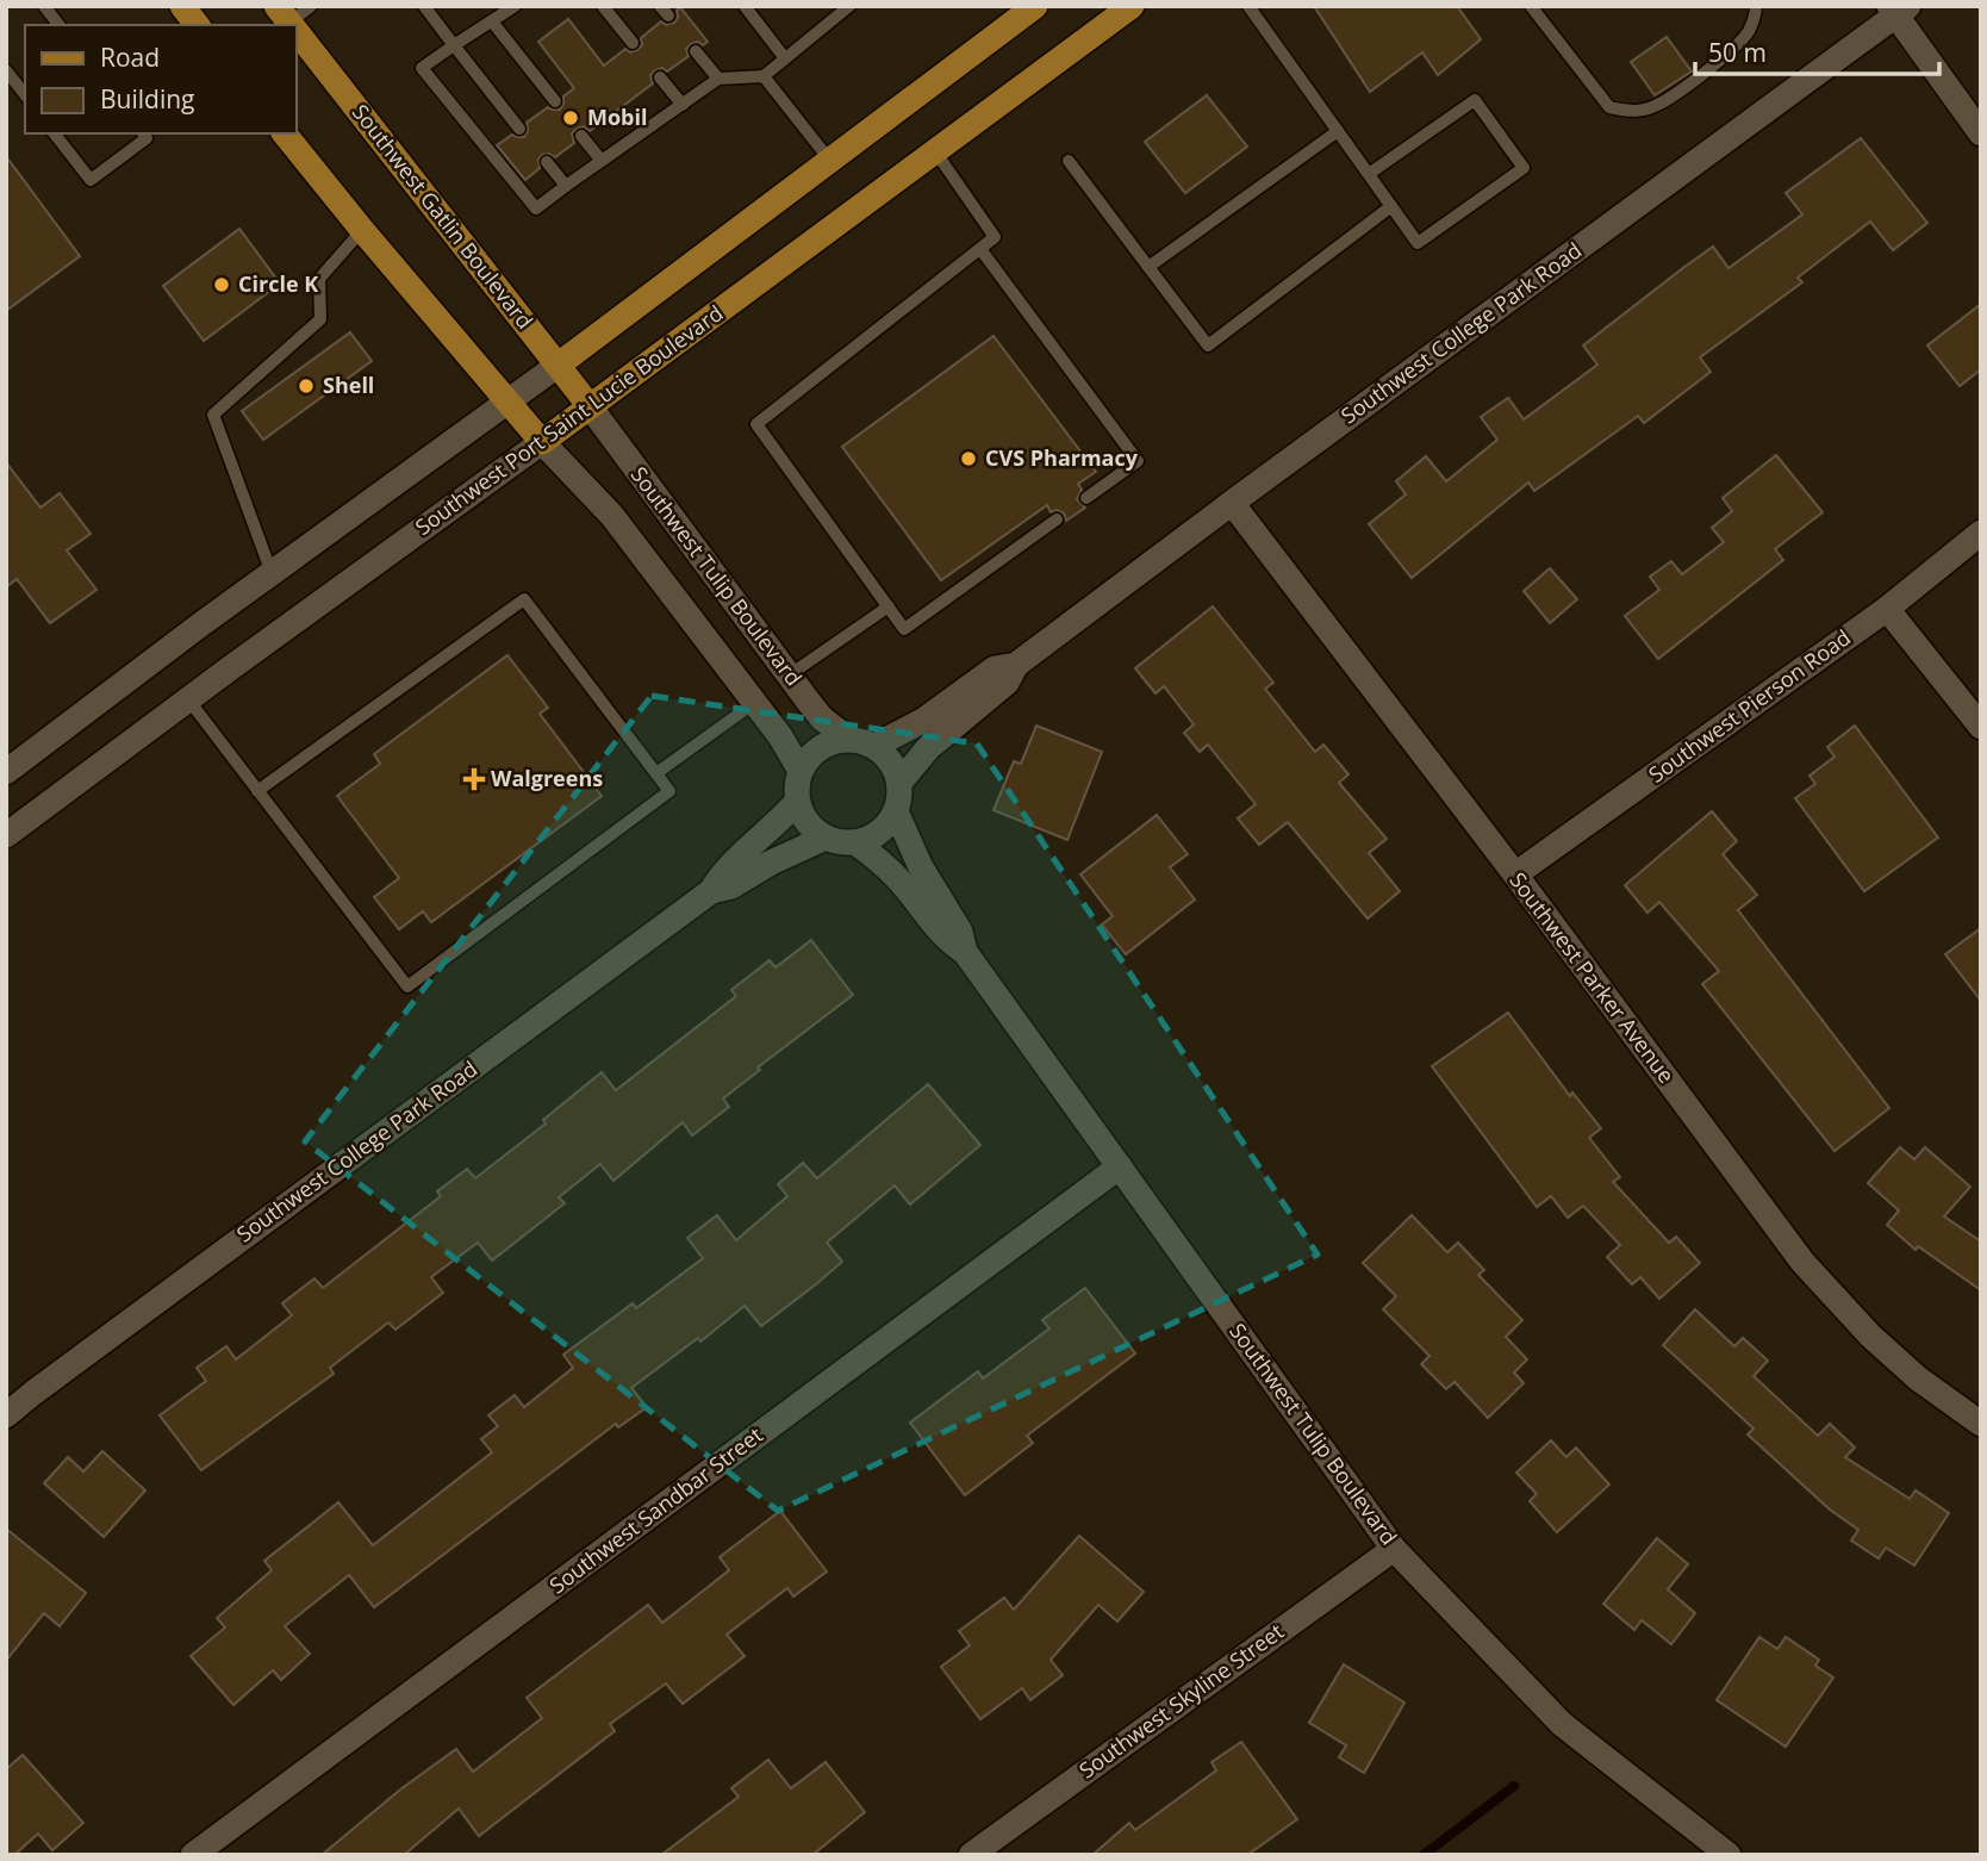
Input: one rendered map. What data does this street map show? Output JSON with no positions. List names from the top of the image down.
{
  "streets": {
    "main road": ["Southwest Gatlin Boulevard", "Southwest Port Saint Lucie Boulevard"],
    "street": [
      "Southwest College Park Road",
      "Southwest Tulip Boulevard",
      "Southwest Pierson Road",
      "Southwest Parker Avenue",
      "Southwest Sandbar Street",
      "Southwest Skyline Street"
    ]
  },
  "crossings": [
    ["Southwest Gatlin Boulevard", "Southwest Port Saint Lucie Boulevard"],
    ["Southwest Gatlin Boulevard", "Southwest Tulip Boulevard"],
    ["Southwest College Park Road", "Southwest Tulip Boulevard"],
    ["Southwest College Park Road", "Southwest Parker Avenue"],
    ["Southwest Port Saint Lucie Boulevard", "Southwest Tulip Boulevard"],
    ["Southwest Tulip Boulevard", "Southwest Sandbar Street"],
    ["Southwest Tulip Boulevard", "Southwest Skyline Street"],
    ["Southwest Pierson Road", "Southwest Parker Avenue"]
  ],
  "places": {
    "other": [
      "Mobil",
      "Circle K",
      "Shell",
      "CVS Pharmacy"
    ],
    "health": ["Walgreens"]
  },
  "legend": ["Road", "Building"],
  "scale_bar": "50 m"
}
